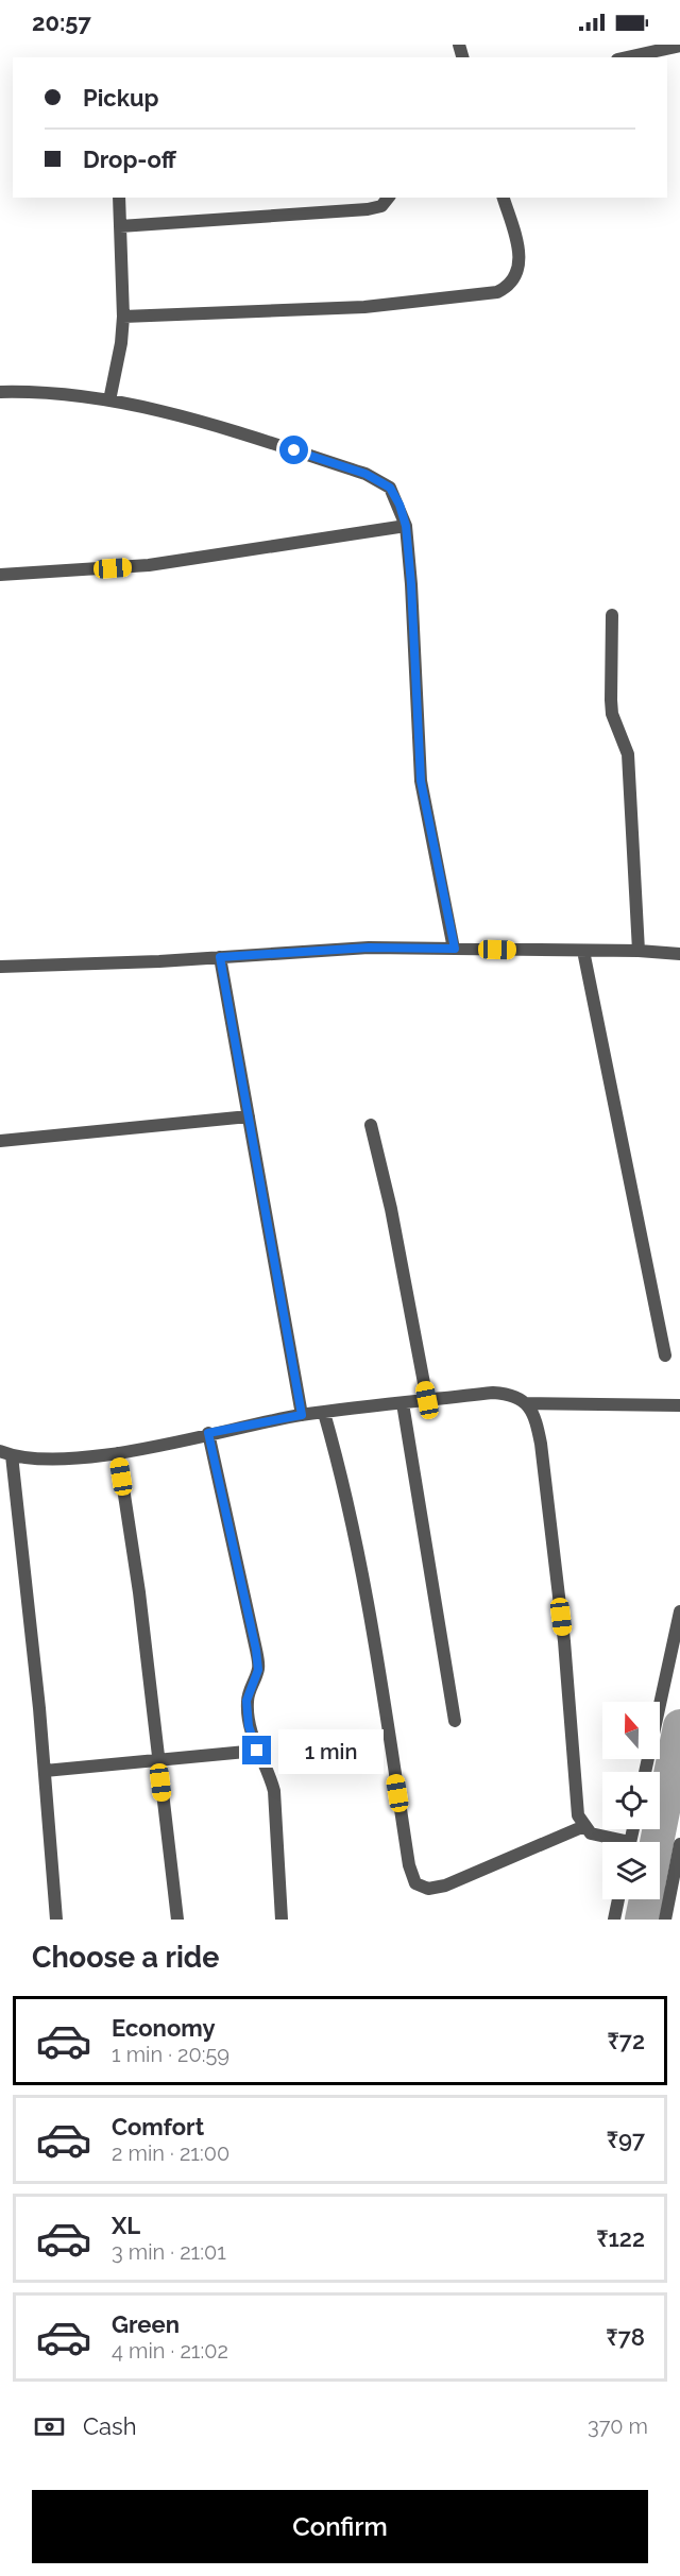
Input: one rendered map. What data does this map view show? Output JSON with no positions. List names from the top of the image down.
{
  "north": "top",
  "page": {
    "status": "20:57",
    "banner": ["Pickup", "Drop-off"],
    "bubble": "1 min",
    "heading": "Choose a ride",
    "list": [
      {
        "name": "Economy",
        "note": "1 min · 20:59",
        "value": "₹72"
      },
      {
        "name": "Comfort",
        "note": "2 min · 21:00",
        "value": "₹97"
      },
      {
        "name": "XL",
        "note": "3 min · 21:01",
        "value": "₹122"
      },
      {
        "name": "Green",
        "note": "4 min · 21:02",
        "value": "₹78"
      }
    ],
    "pay": ["Cash", "370 m"],
    "buttons": "Confirm"
  }
}
